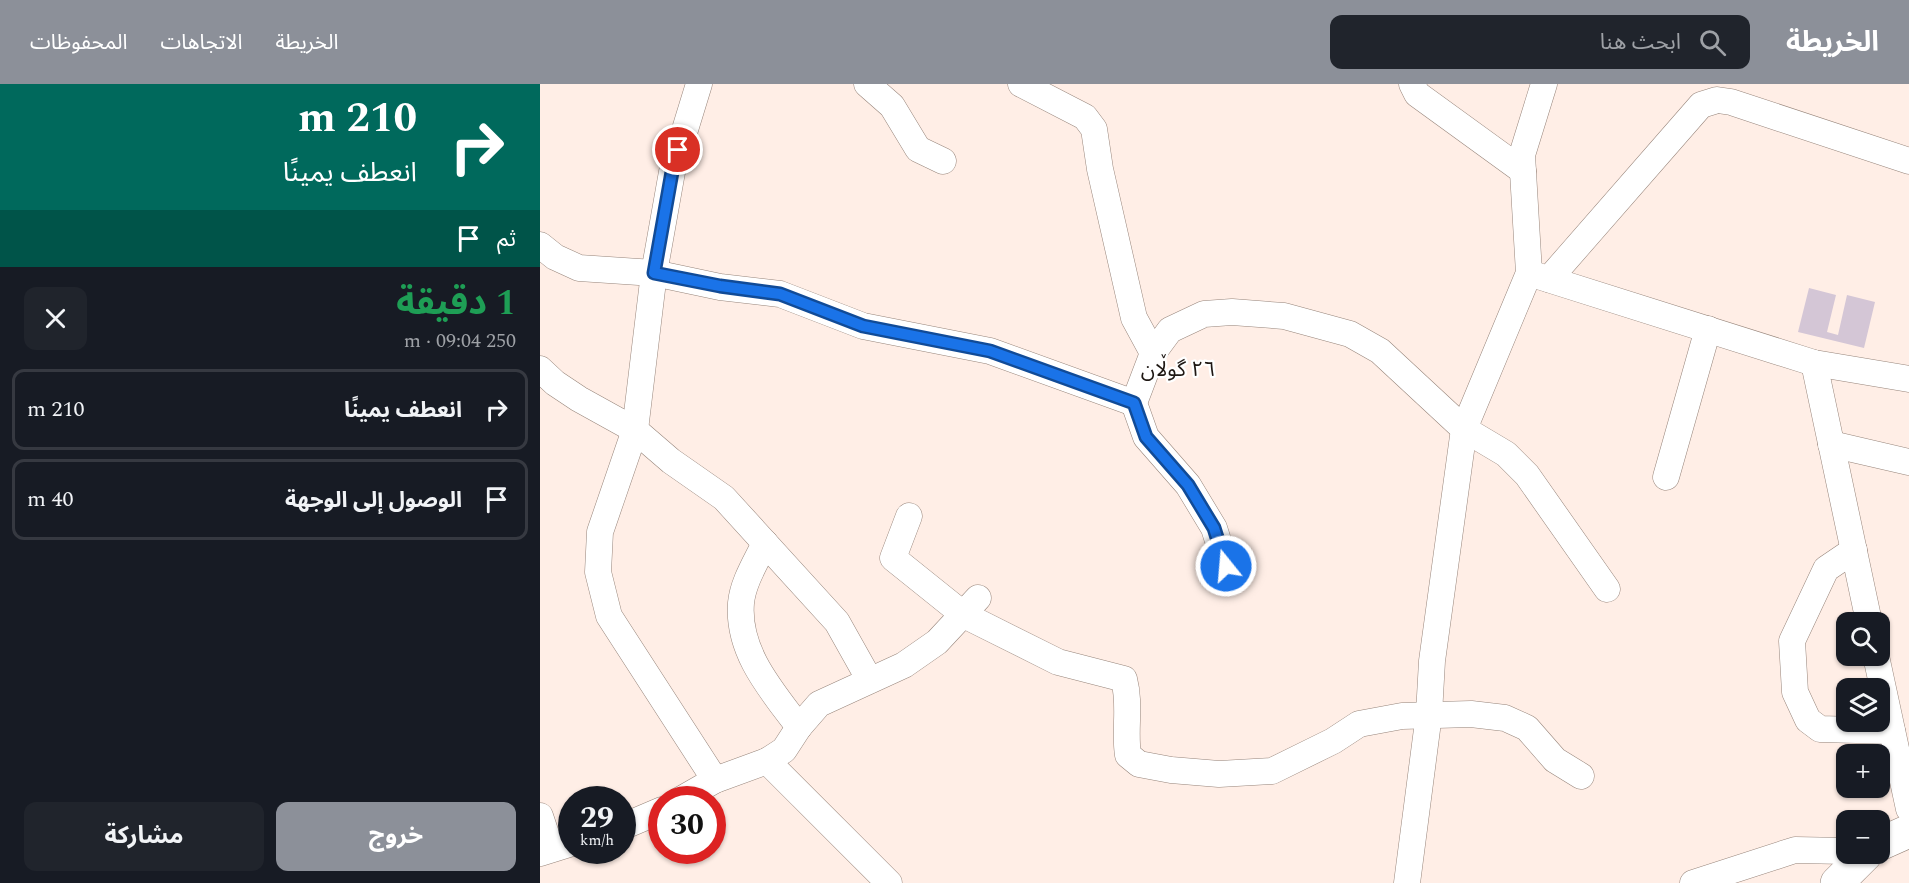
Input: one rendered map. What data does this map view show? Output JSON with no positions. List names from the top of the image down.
{
  "districts": ["٢٦ گوڵان"],
  "page": {
    "header": "الخريطة",
    "search": "ابحث هنا",
    "nav": ["الخريطة", "الاتجاهات", "المحفوظات"],
    "turn": ["210 m", "انعطف يمينًا"],
    "then": "ثم",
    "heading": ["1 دقيقة", "250 m · 09:04"],
    "list": [
      {
        "name": "انعطف يمينًا",
        "value": "210 m"
      },
      {
        "name": "الوصول إلى الوجهة",
        "value": "40 m"
      }
    ],
    "map_buttons": ["+", "−"],
    "speed": "29 km/h",
    "limit": "30",
    "buttons": ["خروج", "مشاركة"]
  }
}
